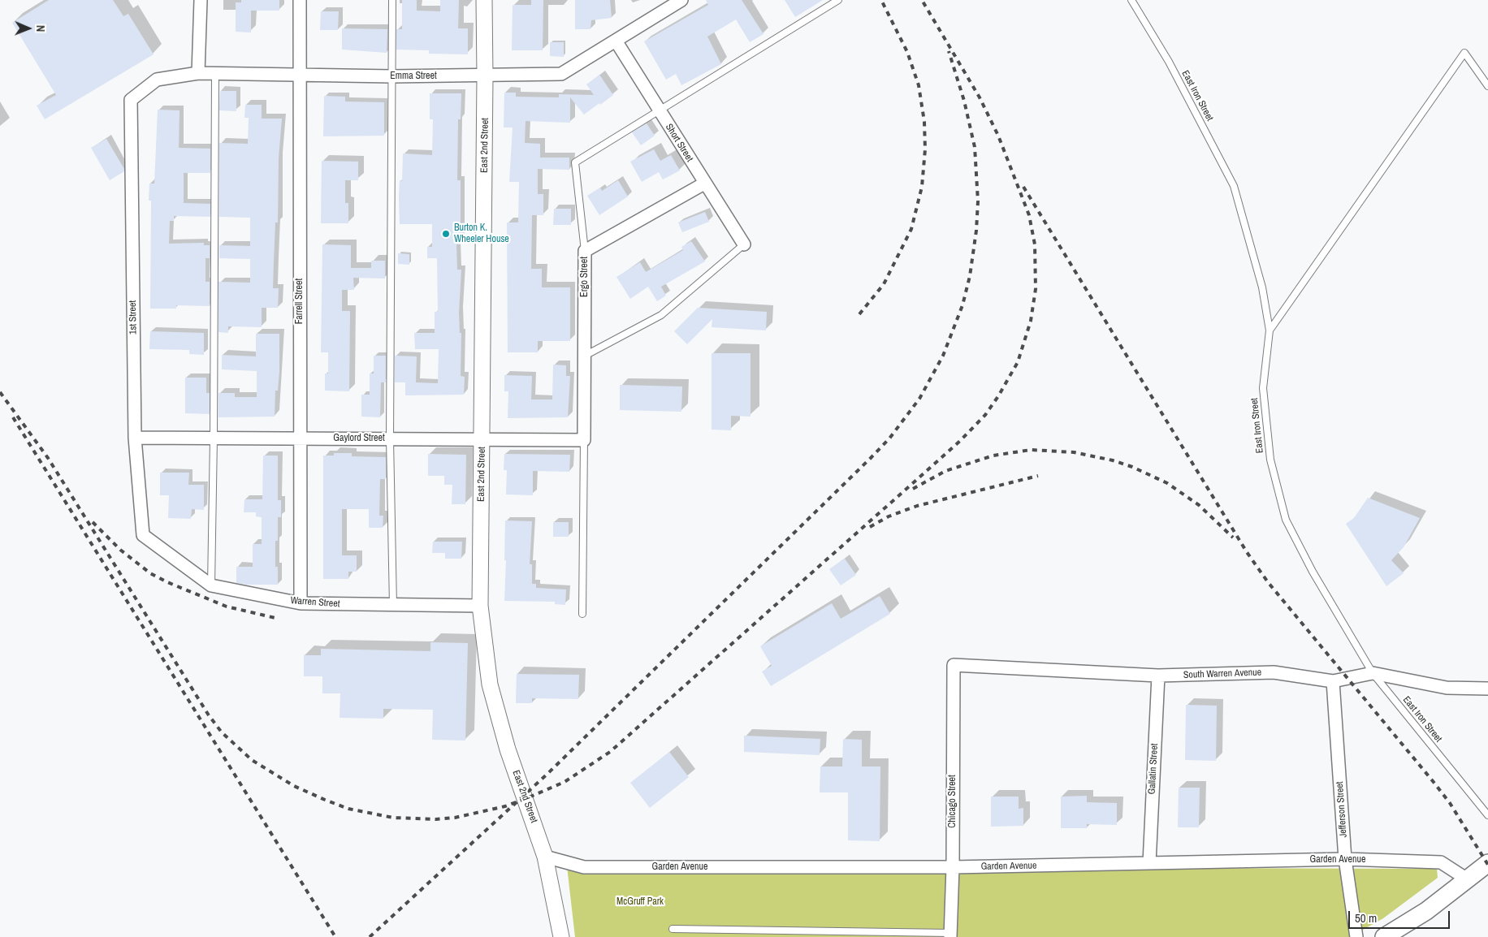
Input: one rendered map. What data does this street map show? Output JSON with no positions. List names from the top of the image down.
{
  "streets": {
    "street": [
      "Emma Street",
      "Short Street",
      "East 2nd Street",
      "Ergo Street",
      "Farrell Street",
      "1st Street",
      "Gaylord Street",
      "Warren Street",
      "South Warren Avenue",
      "Gallatin Street",
      "Chicago Street",
      "Jefferson Street",
      "Garden Avenue"
    ],
    "lane": ["East Iron Street"]
  },
  "crossings": [
    ["Emma Street", "Short Street"],
    ["Emma Street", "East 2nd Street"],
    ["Emma Street", "Farrell Street"],
    ["Emma Street", "1st Street"],
    ["East Iron Street", "South Warren Avenue"],
    ["Short Street", "Ergo Street"],
    ["East 2nd Street", "Gaylord Street"],
    ["East 2nd Street", "Warren Street"],
    ["East 2nd Street", "Garden Avenue"],
    ["Ergo Street", "Gaylord Street"],
    ["Farrell Street", "Gaylord Street"],
    ["Farrell Street", "Warren Street"],
    ["1st Street", "Gaylord Street"],
    ["1st Street", "Warren Street"],
    ["South Warren Avenue", "Gallatin Street"],
    ["South Warren Avenue", "Chicago Street"],
    ["South Warren Avenue", "Jefferson Street"],
    ["Gallatin Street", "Garden Avenue"],
    ["Chicago Street", "Garden Avenue"],
    ["Jefferson Street", "Garden Avenue"]
  ],
  "parks": ["McGruff Park"],
  "places": ["Burton K. Wheeler House"],
  "scale_bar": "50 m",
  "north": "right"
}
